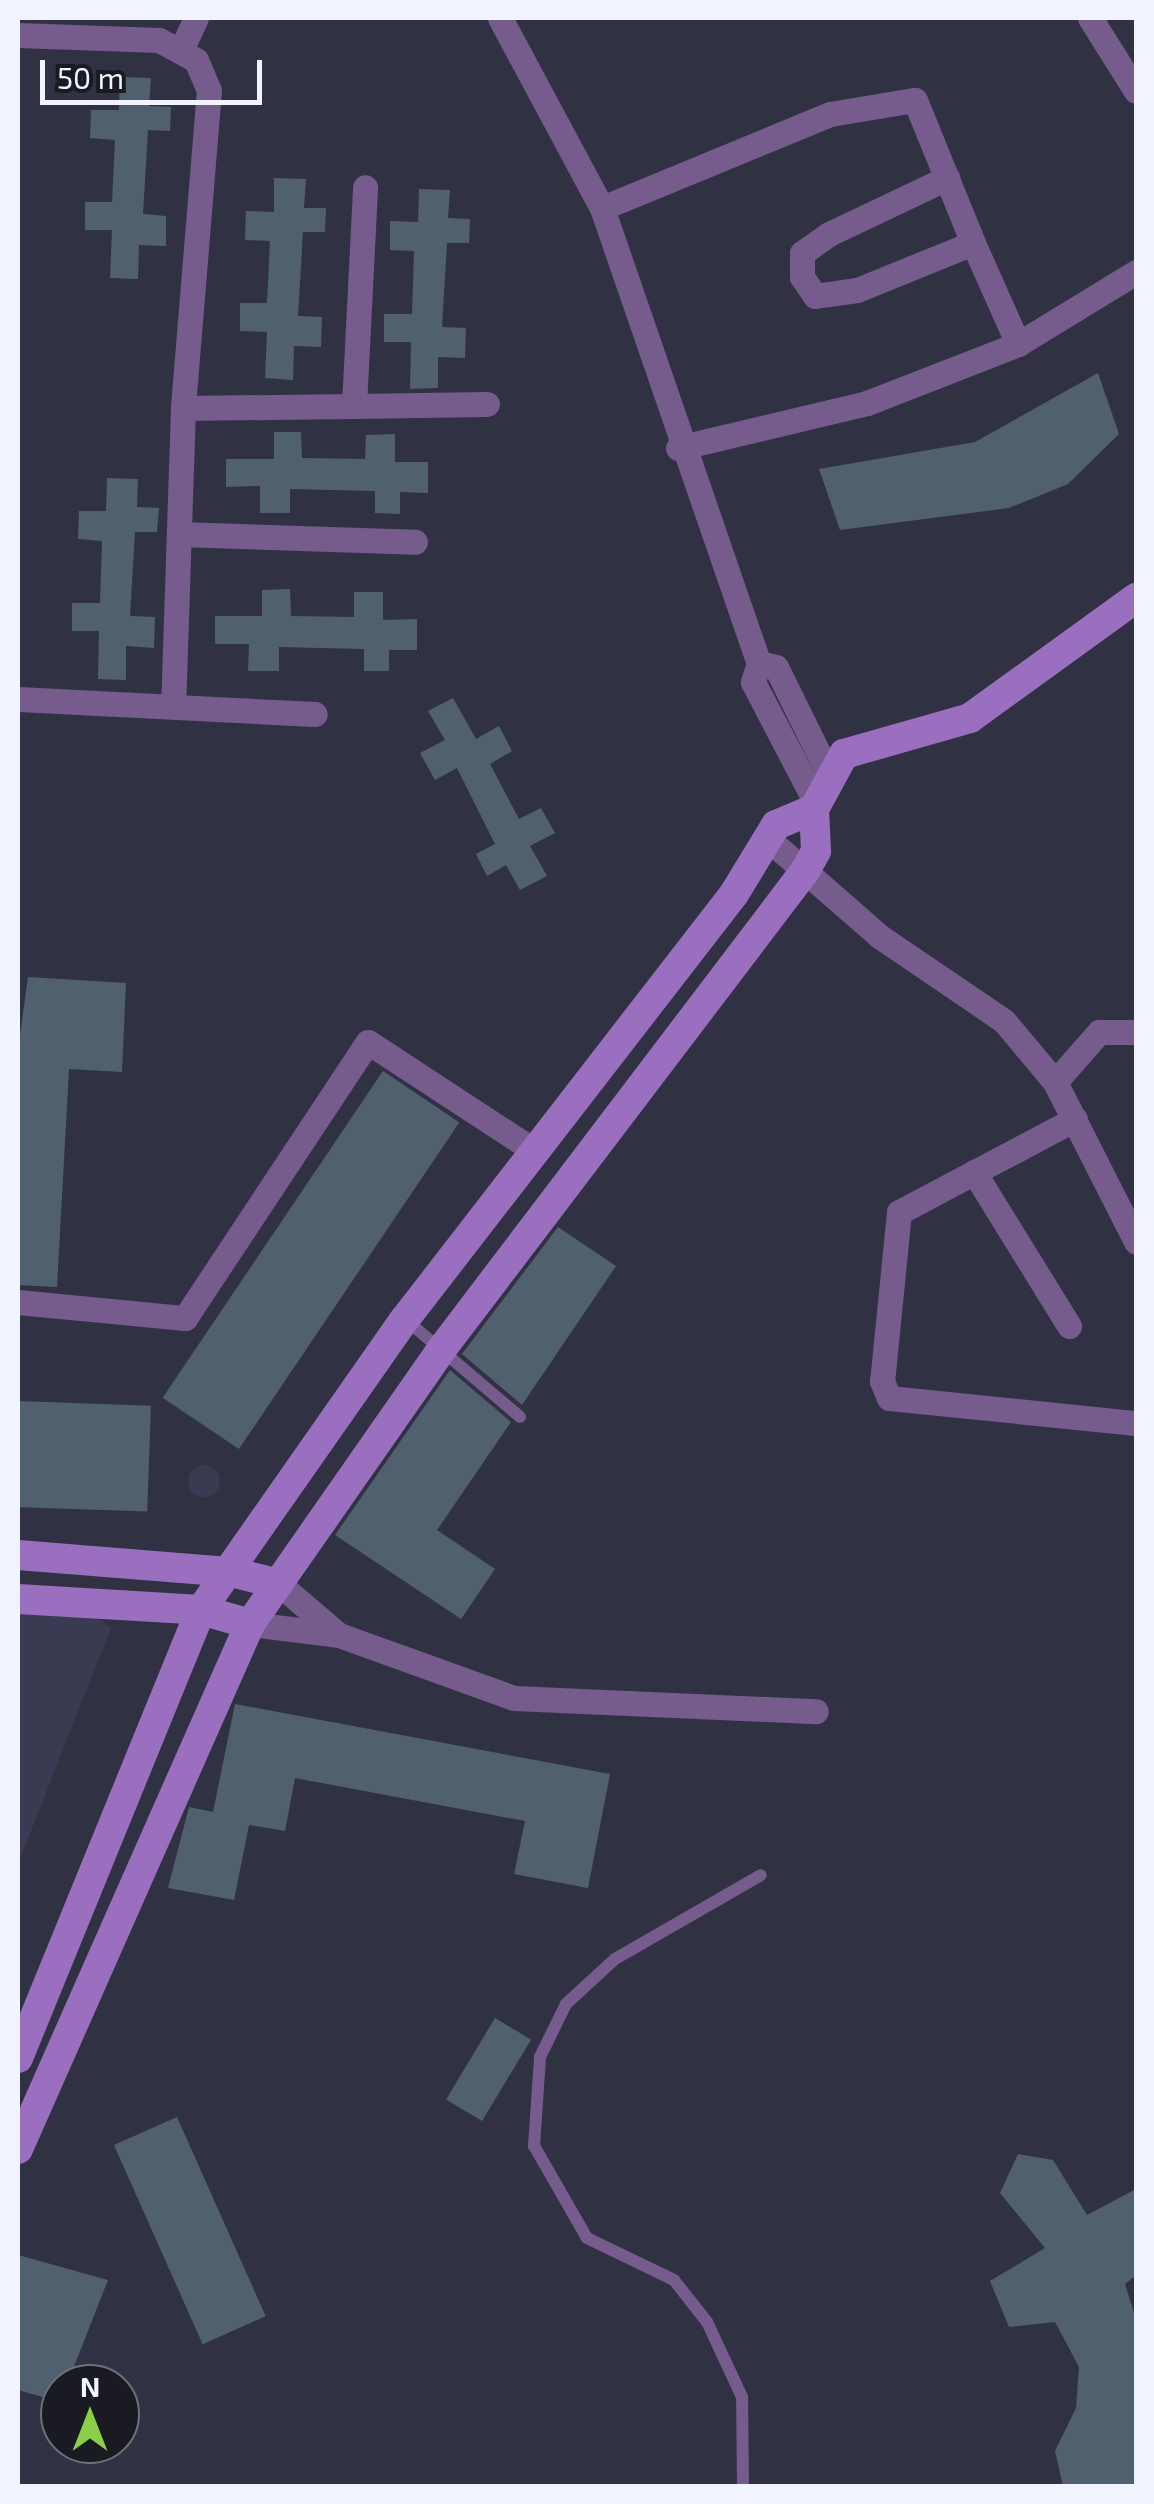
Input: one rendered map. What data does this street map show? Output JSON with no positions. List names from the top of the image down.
{
  "scale_bar": "50 m",
  "north": "top"
}
